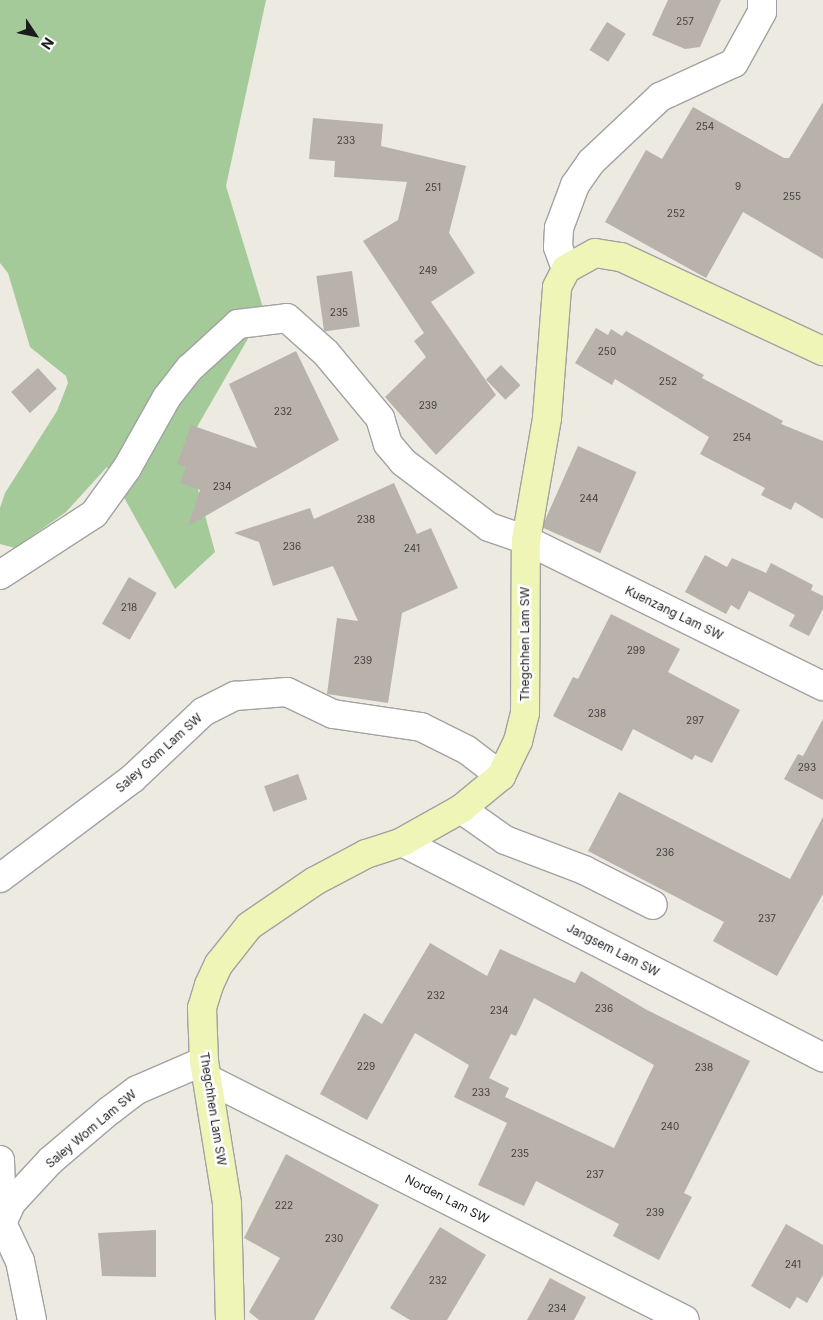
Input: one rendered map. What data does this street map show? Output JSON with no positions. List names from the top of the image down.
{
  "streets": {
    "main road": ["Thegchhen Lam SW"],
    "street": [
      "Kuenzang Lam SW",
      "Saley Gom Lam SW",
      "Jangsem Lam SW",
      "Saley Wom Lam SW",
      "Norden Lam SW"
    ]
  },
  "crossings": [
    ["Kuenzang Lam SW", "Thegchhen Lam SW"],
    ["Thegchhen Lam SW", "Saley Gom Lam SW"],
    ["Thegchhen Lam SW", "Jangsem Lam SW"],
    ["Thegchhen Lam SW", "Saley Wom Lam SW"],
    ["Thegchhen Lam SW", "Norden Lam SW"],
    ["Saley Wom Lam SW", "Norden Lam SW"]
  ],
  "house_numbers": [
    "257",
    "254",
    "233",
    "9",
    "251",
    "255",
    "252",
    "249",
    "235",
    "250",
    "252",
    "239",
    "232",
    "254",
    "234",
    "244",
    "238",
    "236",
    "241",
    "218",
    "299",
    "239",
    "238",
    "297",
    "293",
    "236",
    "237",
    "232",
    "236",
    "234",
    "229",
    "238",
    "233",
    "240",
    "235",
    "237",
    "222",
    "239",
    "230",
    "241",
    "232",
    "234"
  ],
  "north": "bottom right"
}
